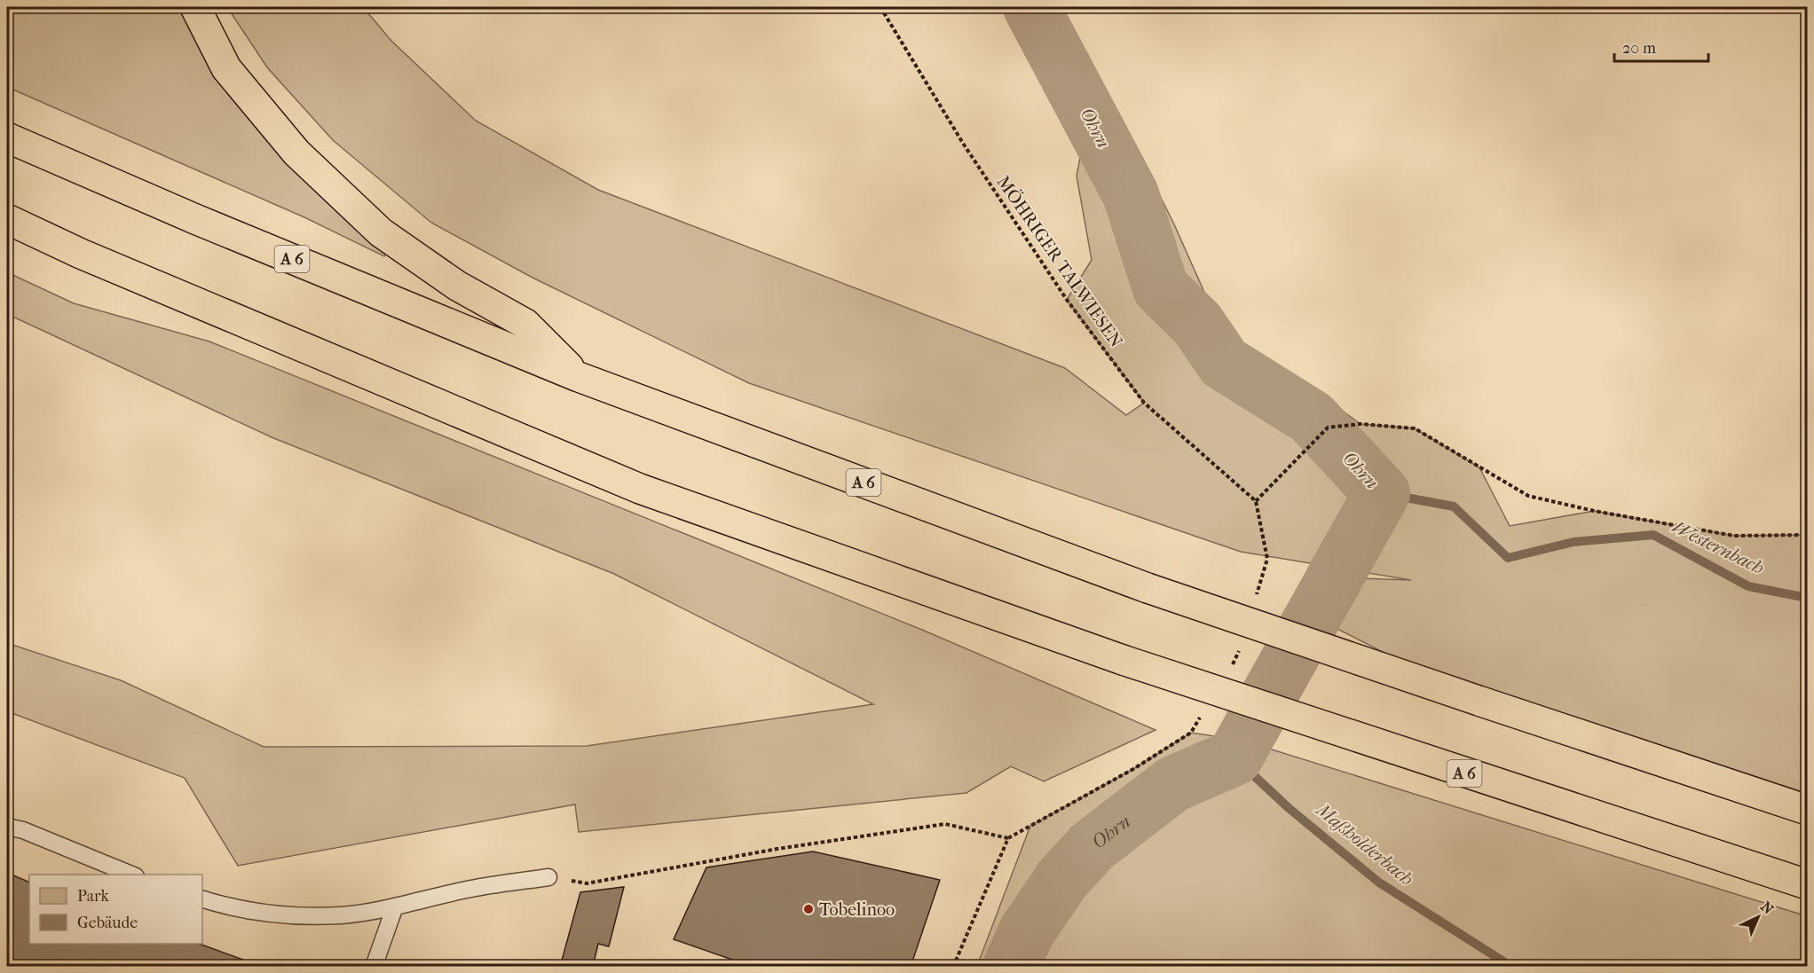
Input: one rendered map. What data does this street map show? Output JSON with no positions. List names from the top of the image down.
{
  "streets": {
    "highway": ["A 6"],
    "path": ["MÖHRIGER TALWIESEN"]
  },
  "water": ["Ohrn", "Westernbach", "Maßholderbach"],
  "places": ["Tobelinoo"],
  "legend": ["Park", "Gebäude"],
  "scale_bar": "20 m",
  "north": "top right"
}
